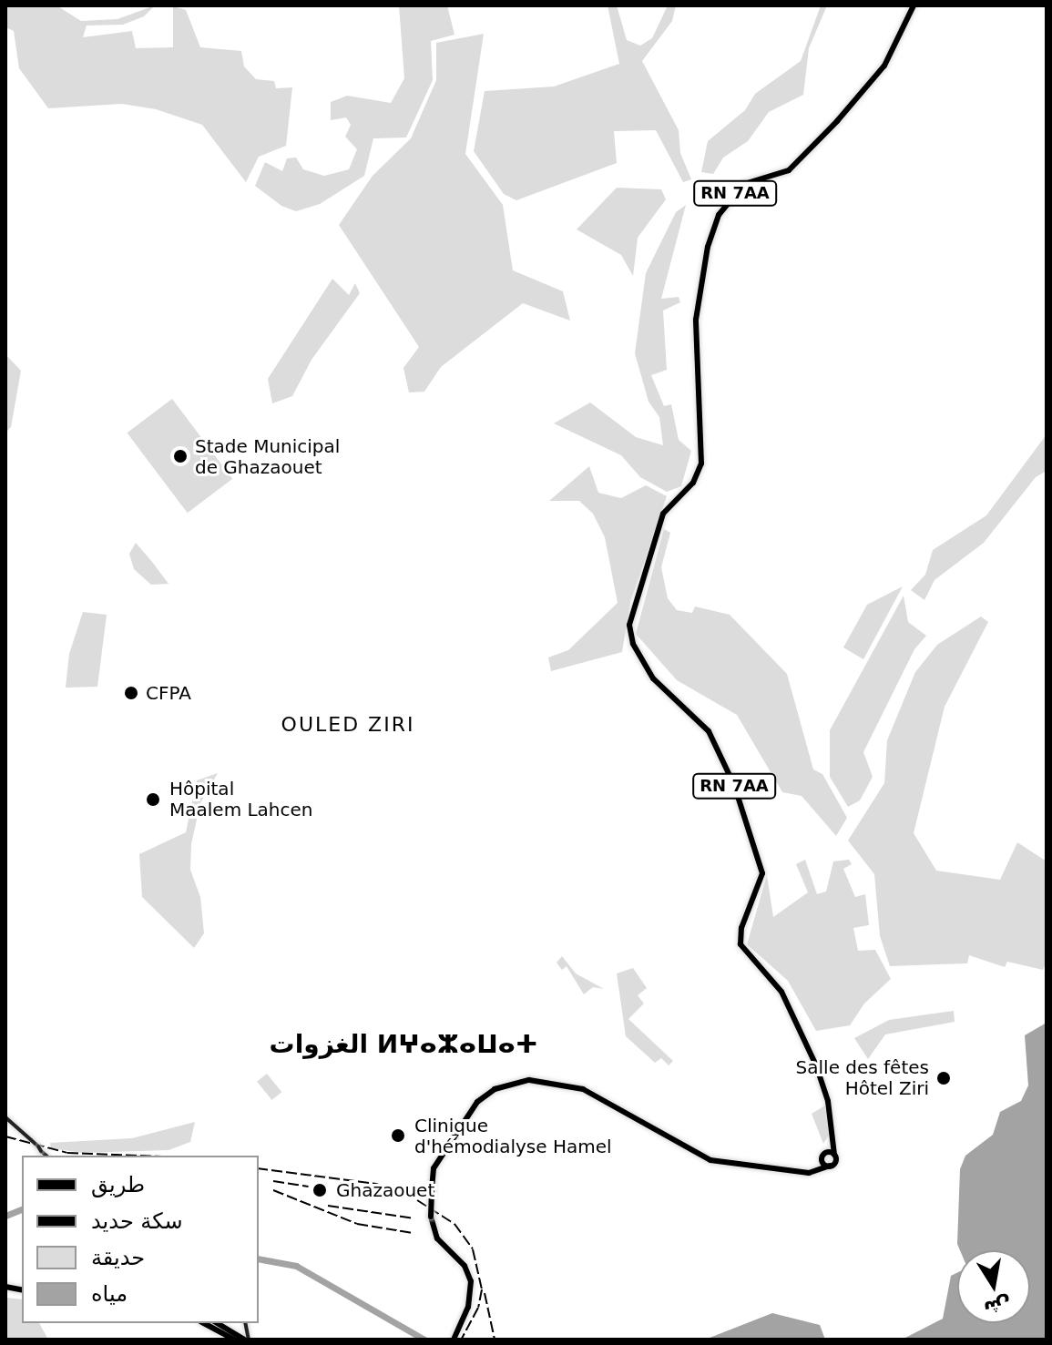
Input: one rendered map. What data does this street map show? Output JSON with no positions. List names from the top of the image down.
{
  "streets": {
    "main road": ["RN 7AA"]
  },
  "districts": ["OULED ZIRI", "الغزوات ⵍⵖⴰⵣⴰⵡⴰⵜ"],
  "places": [
    "Stade Municipal de Ghazaouet",
    "CFPA",
    "Hôpital Maalem Lahcen",
    "Salle des fêtes Hôtel Ziri",
    "Clinique d'hémodialyse Hamel",
    "Ghazaouet"
  ],
  "legend": [
    "طريق",
    "سكة حديد",
    "حديقة",
    "مياه"
  ],
  "north": "bottom"
}
